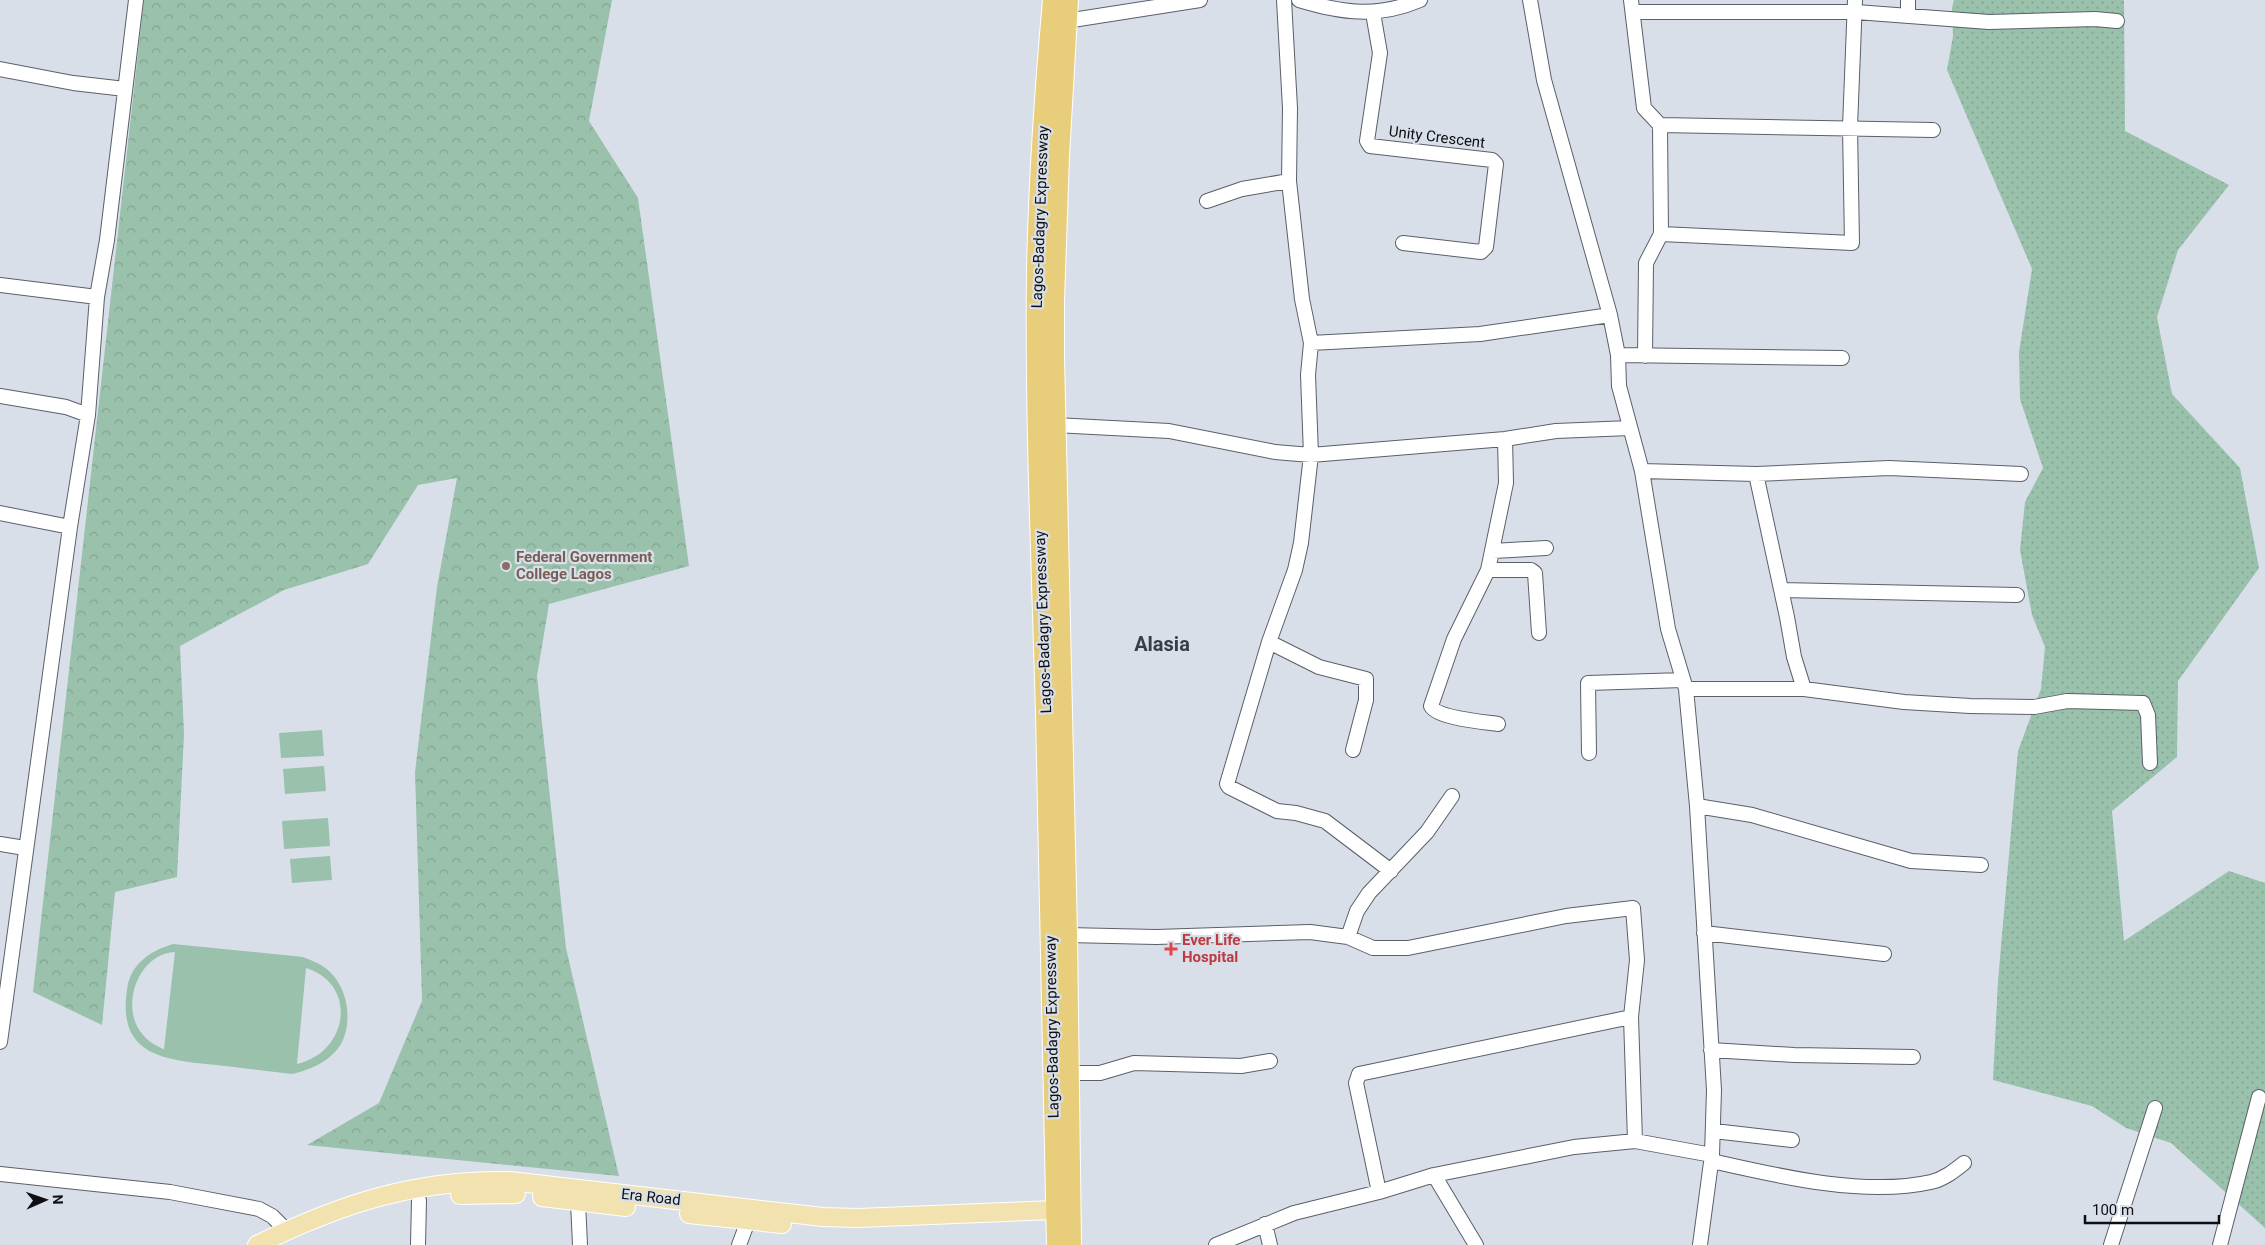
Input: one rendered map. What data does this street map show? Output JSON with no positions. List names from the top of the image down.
{
  "streets": {
    "highway": ["Lagos-Badagry Expressway"],
    "main road": ["Era Road"],
    "street": ["Unity Crescent"]
  },
  "crossings": [
    ["Lagos-Badagry Expressway", "Era Road"]
  ],
  "districts": ["Alasia"],
  "places": {
    "other": ["Federal Government College Lagos"],
    "health": ["Ever Life Hospital"]
  },
  "scale_bar": "100 m",
  "north": "right"
}
